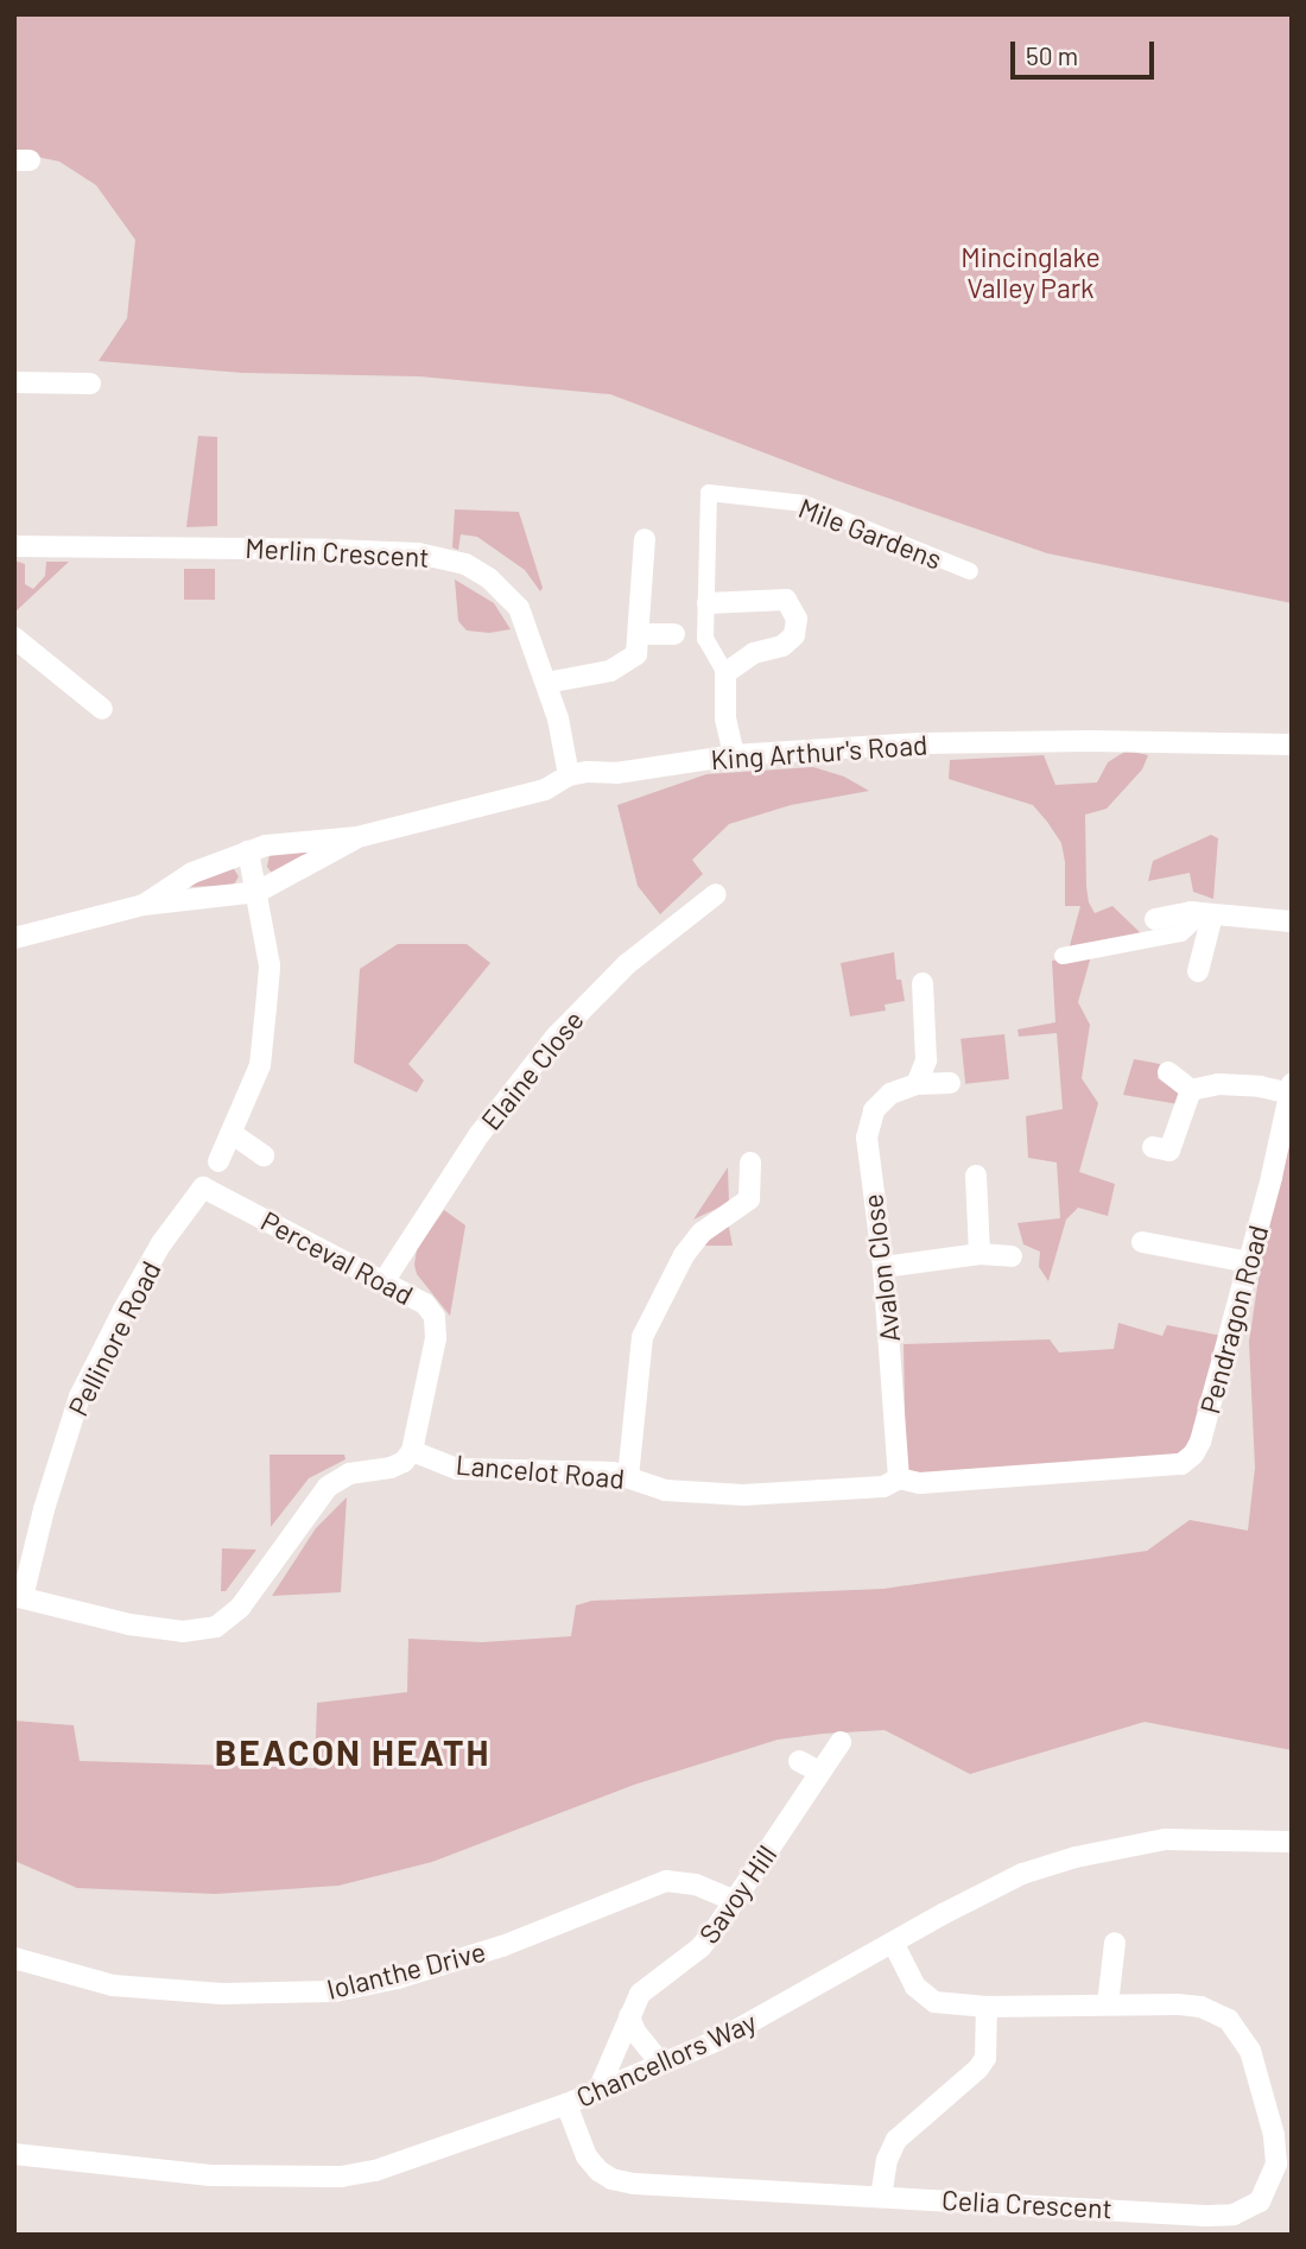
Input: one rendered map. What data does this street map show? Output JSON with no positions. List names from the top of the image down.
{
  "streets": {
    "street": [
      "Mile Gardens",
      "Merlin Crescent",
      "King Arthur's Road",
      "Elaine Close",
      "Perceval Road",
      "Avalon Close",
      "Pendragon Road",
      "Pellinore Road",
      "Lancelot Road",
      "Savoy Hill",
      "Iolanthe Drive",
      "Chancellors Way",
      "Celia Crescent"
    ]
  },
  "crossings": [
    ["Merlin Crescent", "King Arthur's Road"],
    ["Elaine Close", "Perceval Road"],
    ["Perceval Road", "Pellinore Road"],
    ["Perceval Road", "Lancelot Road"],
    ["Avalon Close", "Lancelot Road"],
    ["Pendragon Road", "Lancelot Road"],
    ["Savoy Hill", "Iolanthe Drive"],
    ["Savoy Hill", "Chancellors Way"],
    ["Chancellors Way", "Celia Crescent"]
  ],
  "districts": ["BEACON HEATH"],
  "parks": ["Mincinglake Valley Park"],
  "scale_bar": "50 m"
}
